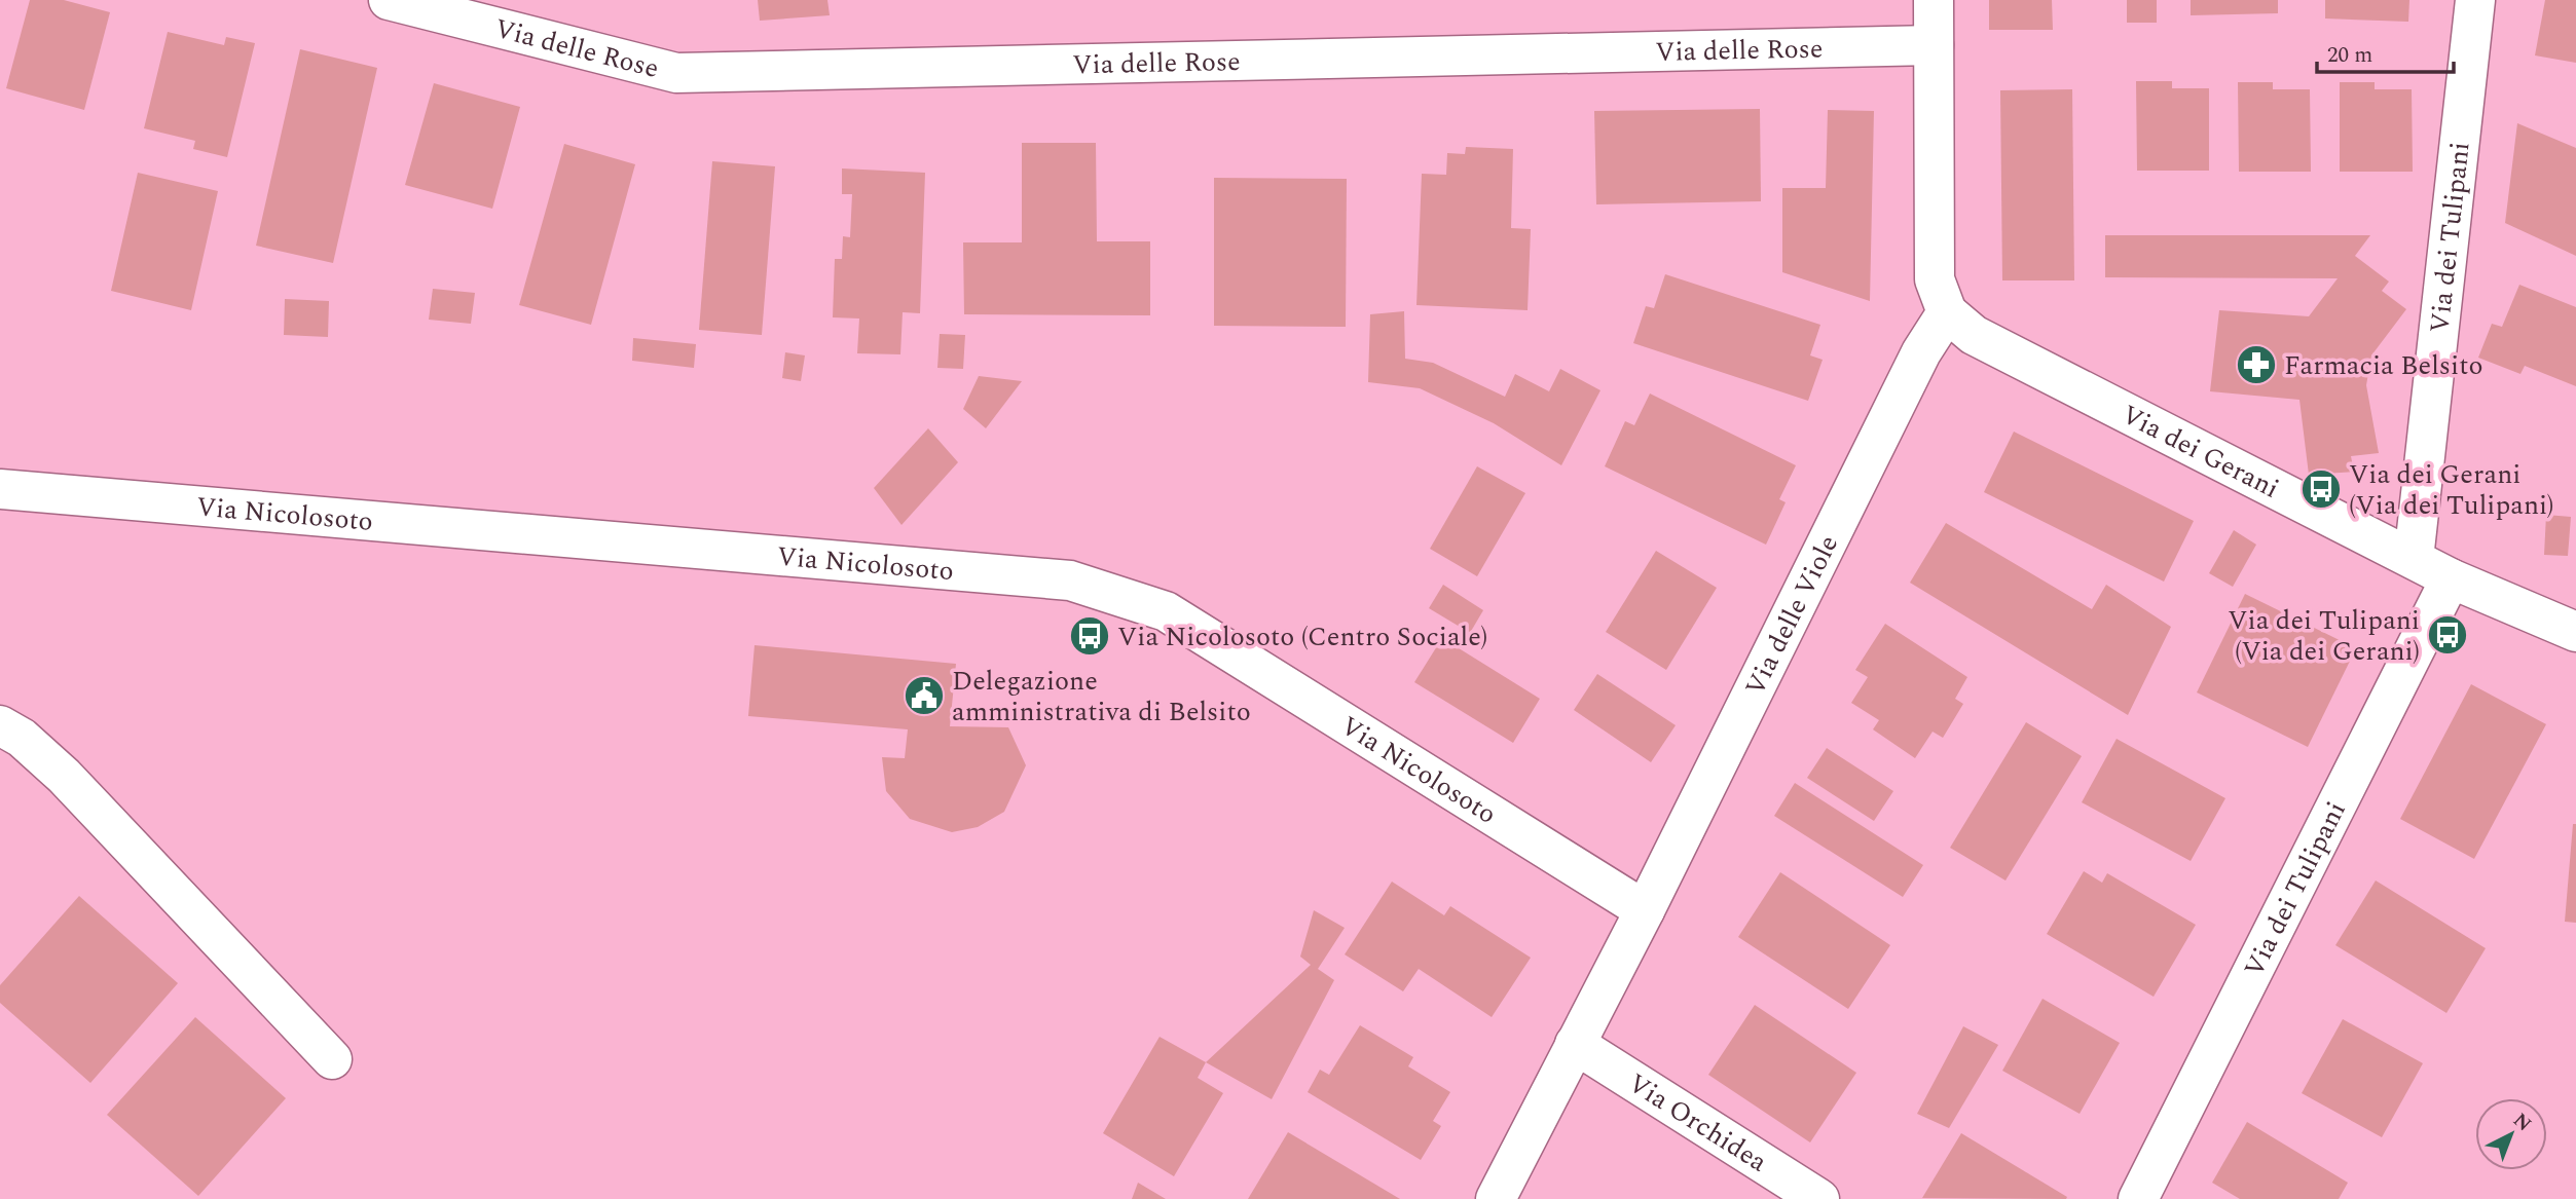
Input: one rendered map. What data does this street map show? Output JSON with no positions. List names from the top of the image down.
{
  "streets": {
    "street": [
      "Via delle Rose",
      "Via dei Tulipani",
      "Via dei Gerani",
      "Via Nicolosoto",
      "Via delle Viole",
      "Via Orchidea"
    ]
  },
  "crossings": [
    ["Via dei Tulipani", "Via dei Gerani"],
    ["Via dei Gerani", "Via delle Viole"],
    ["Via Nicolosoto", "Via delle Viole"],
    ["Via delle Viole", "Via Orchidea"]
  ],
  "places": {
    "pharmacy": ["Farmacia Belsito"],
    "bus stop": ["Via dei Gerani (Via dei Tulipani)", "Via dei Tulipani (Via dei Gerani)", "Via Nicolosoto (Centro Sociale)"],
    "public building": ["Delegazione amministrativa di Belsito"]
  },
  "scale_bar": "20 m",
  "north": "top right"
}
